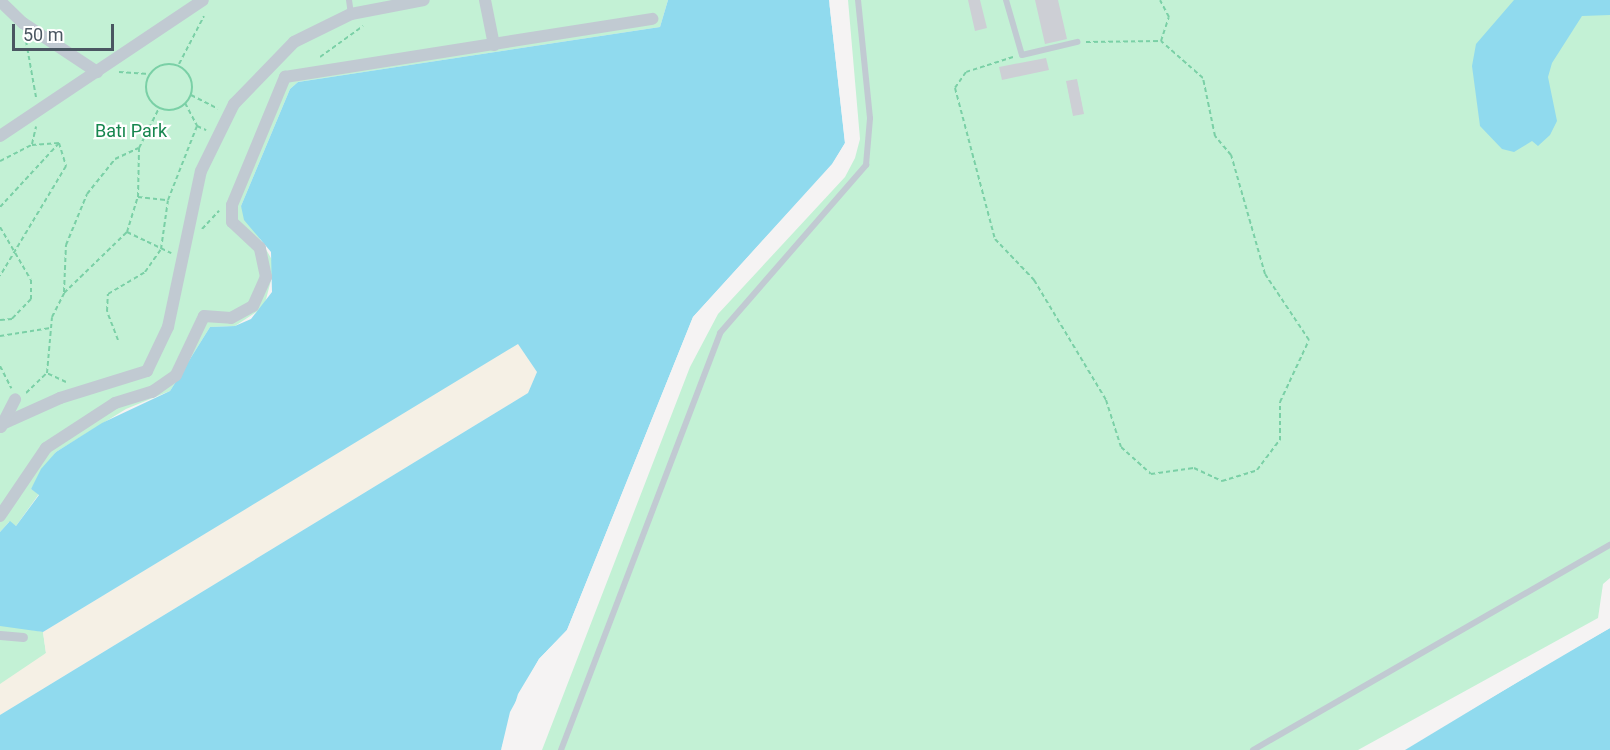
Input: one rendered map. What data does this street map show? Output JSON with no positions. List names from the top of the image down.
{
  "parks": ["Batı Park"],
  "scale_bar": "50 m"
}
